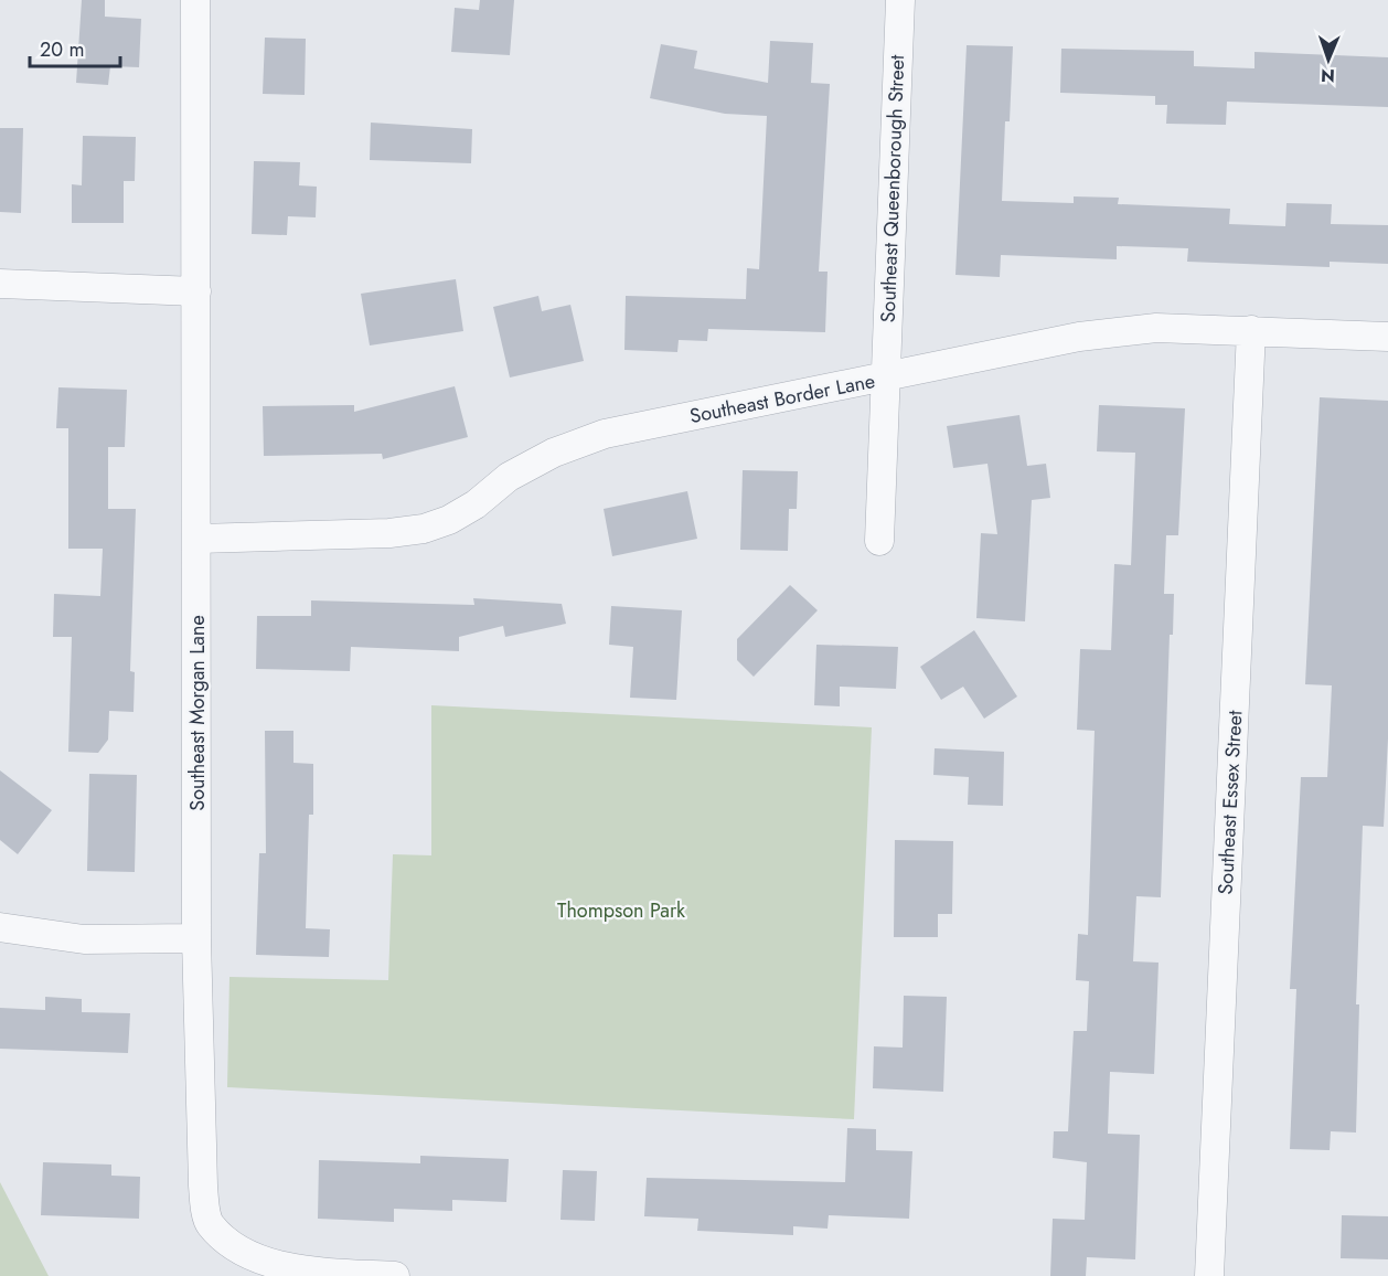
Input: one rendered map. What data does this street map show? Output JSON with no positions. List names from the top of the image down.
{
  "streets": {
    "street": [
      "Southeast Queenborough Street",
      "Southeast Border Lane",
      "Southeast Morgan Lane",
      "Southeast Essex Street"
    ]
  },
  "crossings": [
    ["Southeast Queenborough Street", "Southeast Border Lane"],
    ["Southeast Border Lane", "Southeast Morgan Lane"],
    ["Southeast Border Lane", "Southeast Essex Street"]
  ],
  "parks": ["Thompson Park"],
  "scale_bar": "20 m",
  "north": "bottom"
}
